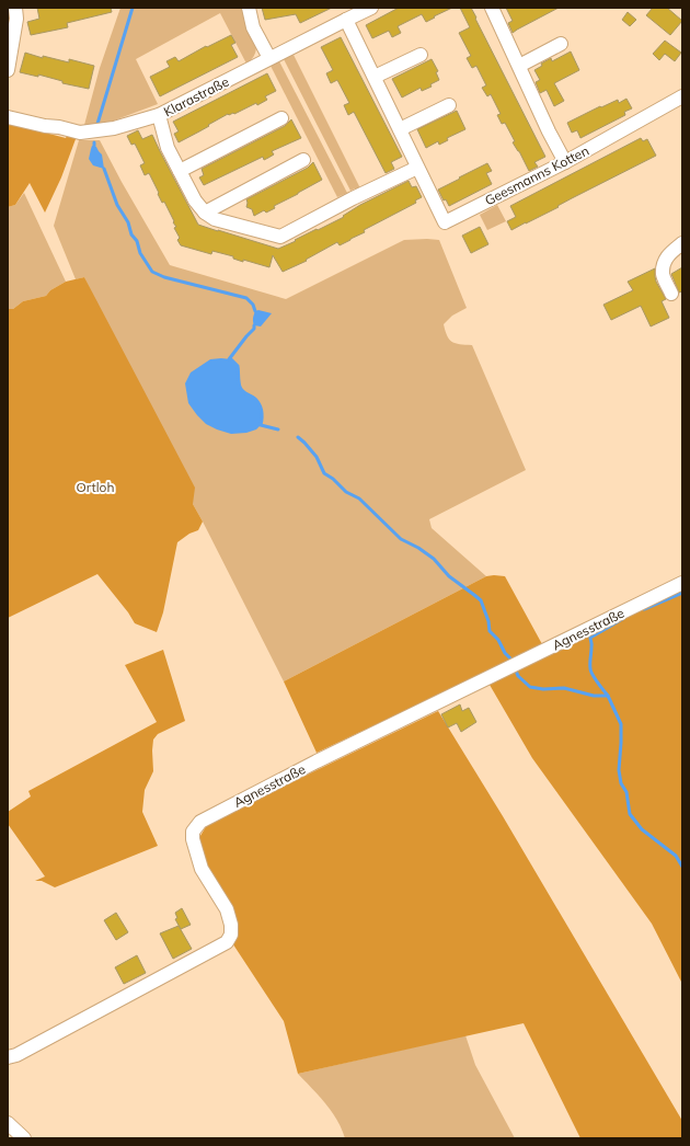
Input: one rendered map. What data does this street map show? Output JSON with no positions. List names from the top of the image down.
{
  "streets": {
    "street": ["Klarastraße", "Geesmanns Kotten", "Agnesstraße"]
  },
  "crossings": [
    ["Klarastraße", "Geesmanns Kotten"]
  ],
  "parks": ["Ortloh"]
}
